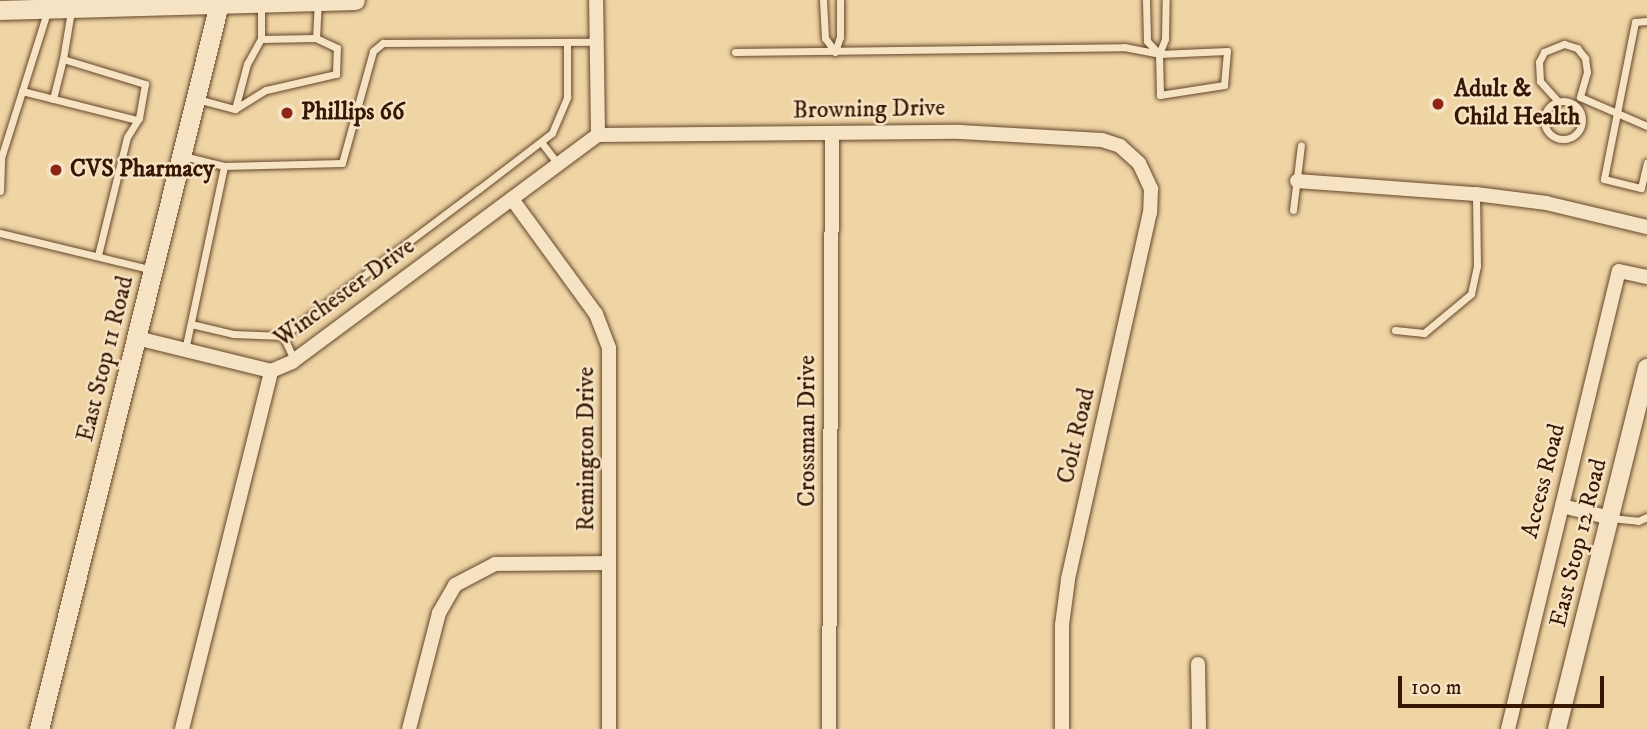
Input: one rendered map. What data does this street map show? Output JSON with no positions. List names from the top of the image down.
{
  "streets": {
    "main road": ["East Stop 11 Road"],
    "street": [
      "Browning Drive",
      "Winchester Drive",
      "Crossman Drive",
      "Colt Road",
      "Remington Drive",
      "Access Road",
      "East Stop 12 Road"
    ]
  },
  "crossings": [
    ["Browning Drive", "Winchester Drive"],
    ["Browning Drive", "Crossman Drive"],
    ["Browning Drive", "Colt Road"],
    ["Winchester Drive", "Remington Drive"]
  ],
  "places": ["Adult & Child Health", "Phillips 66", "CVS Pharmacy"],
  "scale_bar": "100 m"
}
